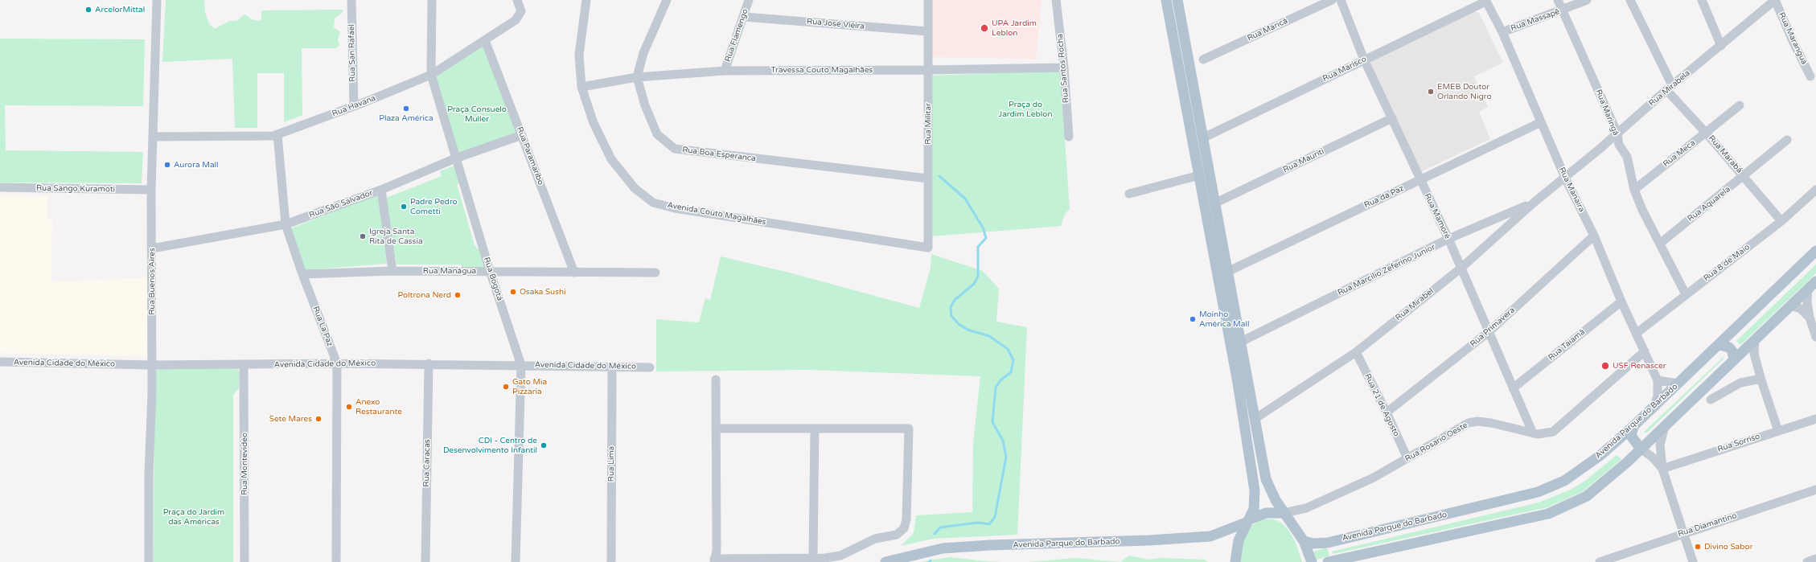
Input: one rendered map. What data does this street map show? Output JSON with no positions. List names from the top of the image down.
{
  "streets": {
    "main road": ["Avenida Parque do Barbado"],
    "street": [
      "Rua Massapê",
      "Rua José Vieira",
      "Rua Maricá",
      "Rua Flamengo",
      "Rua Maranguá",
      "Rua San Rafael",
      "Rua Santos Rocha",
      "Rua Marisco",
      "Travessa Couto Magalhães",
      "Rua Mirabela",
      "Rua Havana",
      "Rua Maringá",
      "Rua Militar",
      "Rua Meca",
      "Rua Boa Esperanca",
      "Rua Marabá",
      "Rua Paramaribo",
      "Rua Mauriti",
      "Rua Sango Kuramoti",
      "Rua Manaira",
      "Rua da Paz",
      "Rua São Salvador",
      "Rua Aquarela",
      "Avenida Couto Magalhães",
      "Rua Mamoré",
      "Rua 8 de Maio",
      "Rua Marcilio Zeferino Junior",
      "Rua Manágua",
      "Rua Bogotá",
      "Rua Buenos Aires",
      "Rua Mirabel",
      "Rua La Paz",
      "Rua Primavera",
      "Rua Taiamã",
      "Avenida Cidade do México",
      "Rua 21 de Agosto",
      "Rua Rosario Oeste",
      "Rua Sorriso",
      "Rua Caracas",
      "Rua Montevidéo",
      "Rua Lima",
      "Rua Diamantino"
    ]
  },
  "crossings": [
    ["Rua Massapê", "Rua Maringá"],
    ["Rua Massapê", "Rua Manaira"],
    ["Rua José Vieira", "Rua Flamengo"],
    ["Rua José Vieira", "Rua Militar"],
    ["Rua Flamengo", "Travessa Couto Magalhães"],
    ["Rua Maranguá", "Rua Mirabela"],
    ["Rua San Rafael", "Rua Havana"],
    ["Rua Santos Rocha", "Travessa Couto Magalhães"],
    ["Rua Marisco", "Rua Manaira"],
    ["Rua Marisco", "Rua Mamoré"],
    ["Travessa Couto Magalhães", "Rua Militar"],
    ["Travessa Couto Magalhães", "Rua Boa Esperanca"],
    ["Travessa Couto Magalhães", "Avenida Couto Magalhães"],
    ["Rua Mirabela", "Rua Maringá"],
    ["Rua Mirabela", "Rua Marabá"],
    ["Rua Mirabela", "Rua Manaira"],
    ["Rua Mirabela", "Rua Mirabel"],
    ["Rua Havana", "Rua Paramaribo"],
    ["Rua Havana", "Rua Bogotá"],
    ["Rua Havana", "Rua Buenos Aires"],
    ["Rua Havana", "Rua La Paz"],
    ["Rua Maringá", "Rua Meca"],
    ["Rua Maringá", "Rua Aquarela"],
    ["Rua Maringá", "Rua 8 de Maio"],
    ["Rua Militar", "Rua Boa Esperanca"],
    ["Rua Militar", "Avenida Couto Magalhães"],
    ["Rua Meca", "Rua Marabá"],
    ["Rua Marabá", "Rua Aquarela"],
    ["Rua Marabá", "Rua 8 de Maio"],
    ["Rua Paramaribo", "Rua São Salvador"],
    ["Rua Paramaribo", "Rua Manágua"],
    ["Rua Mauriti", "Rua Mamoré"],
    ["Rua Sango Kuramoti", "Rua Buenos Aires"],
    ["Rua Manaira", "Rua da Paz"],
    ["Rua Manaira", "Rua 8 de Maio"],
    ["Rua Manaira", "Rua Mirabel"],
    ["Rua Manaira", "Rua Primavera"],
    ["Rua Manaira", "Rua Taiamã"],
    ["Rua Manaira", "Avenida Parque do Barbado"],
    ["Rua Manaira", "Rua Rosario Oeste"],
    ["Rua da Paz", "Rua Mamoré"],
    ["Rua São Salvador", "Rua Bogotá"],
    ["Rua São Salvador", "Rua Buenos Aires"],
    ["Rua São Salvador", "Rua La Paz"],
    ["Rua Mamoré", "Rua Marcilio Zeferino Junior"],
    ["Rua Mamoré", "Rua Mirabel"],
    ["Rua Mamoré", "Rua Primavera"],
    ["Rua Mamoré", "Rua Taiamã"],
    ["Rua Mamoré", "Rua Rosario Oeste"],
    ["Rua Marcilio Zeferino Junior", "Rua Mirabel"],
    ["Rua Manágua", "Rua Bogotá"],
    ["Rua Manágua", "Rua La Paz"],
    ["Rua Bogotá", "Avenida Cidade do México"],
    ["Rua Buenos Aires", "Avenida Cidade do México"],
    ["Rua Mirabel", "Rua 21 de Agosto"],
    ["Rua La Paz", "Avenida Cidade do México"],
    ["Rua Primavera", "Rua 21 de Agosto"],
    ["Avenida Cidade do México", "Rua Caracas"],
    ["Avenida Cidade do México", "Rua Montevidéo"],
    ["Avenida Cidade do México", "Rua Lima"],
    ["Rua 21 de Agosto", "Rua Rosario Oeste"],
    ["Avenida Parque do Barbado", "Rua Rosario Oeste"]
  ],
  "parks": ["Praça do Jardim Leblon", "Praça Consuelo Muller", "Praça do Jardim das Américas"],
  "places": [
    "ArcelorMittal",
    "UPA Jardim Leblon",
    "EMEB Doutor Orlando Nigro",
    "Plaza América",
    "Aurora Mall",
    "Padre Pedro Cometti",
    "Igreja Santa Rita de Cassia",
    "Osaka Sushi",
    "Poltrona Nerd",
    "Moinho América Mall",
    "USF Renascer",
    "Gato Mia Pizzaria",
    "Anexo Restaurante",
    "Sete Mares",
    "CDI - Centro de Desenvolvimento Infantil",
    "Divino Sabor"
  ]
}
